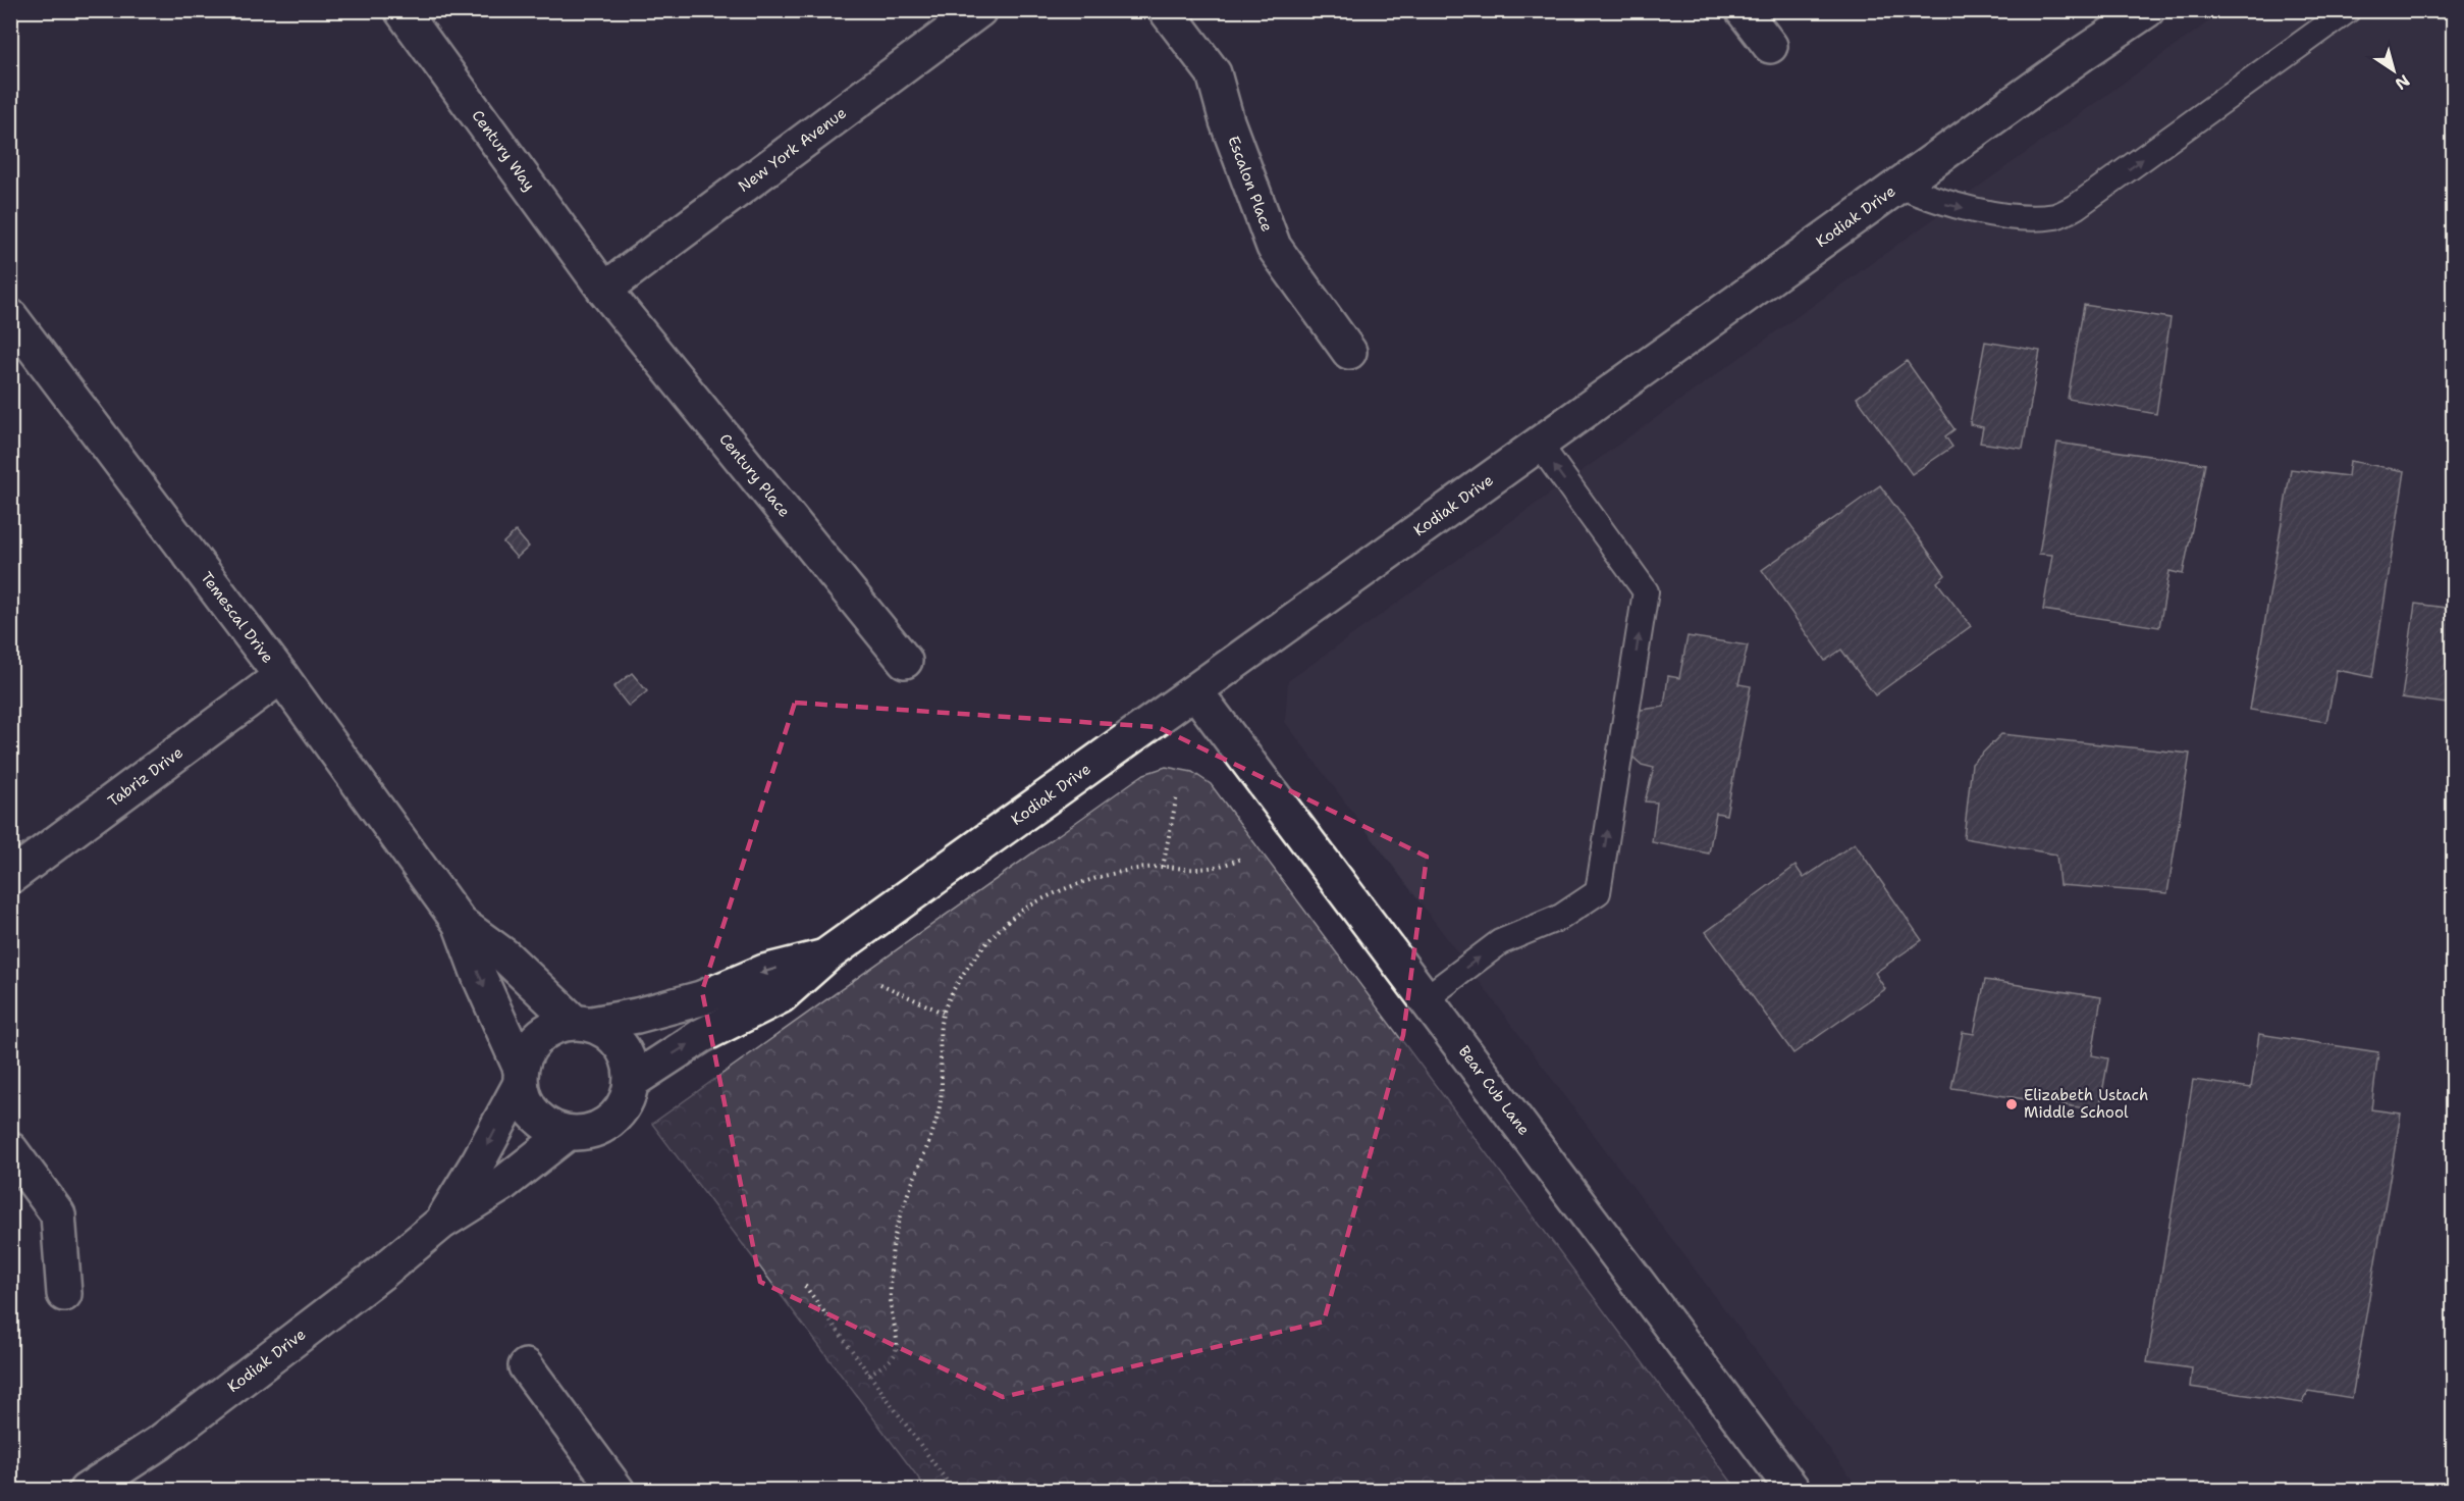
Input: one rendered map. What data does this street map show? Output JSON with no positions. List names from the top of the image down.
{
  "streets": {
    "street": [
      "Century Way",
      "New York Avenue",
      "Escalon Place",
      "Kodiak Drive",
      "Century Place",
      "Temescal Drive",
      "Tabriz Drive",
      "Bear Cub Lane"
    ]
  },
  "crossings": [
    ["Century Way", "New York Avenue"],
    ["Century Way", "Century Place"],
    ["New York Avenue", "Century Place"],
    ["Kodiak Drive", "Temescal Drive"],
    ["Kodiak Drive", "Bear Cub Lane"],
    ["Temescal Drive", "Tabriz Drive"]
  ],
  "places": ["Elizabeth Ustach Middle School"],
  "north": "bottom right"
}
